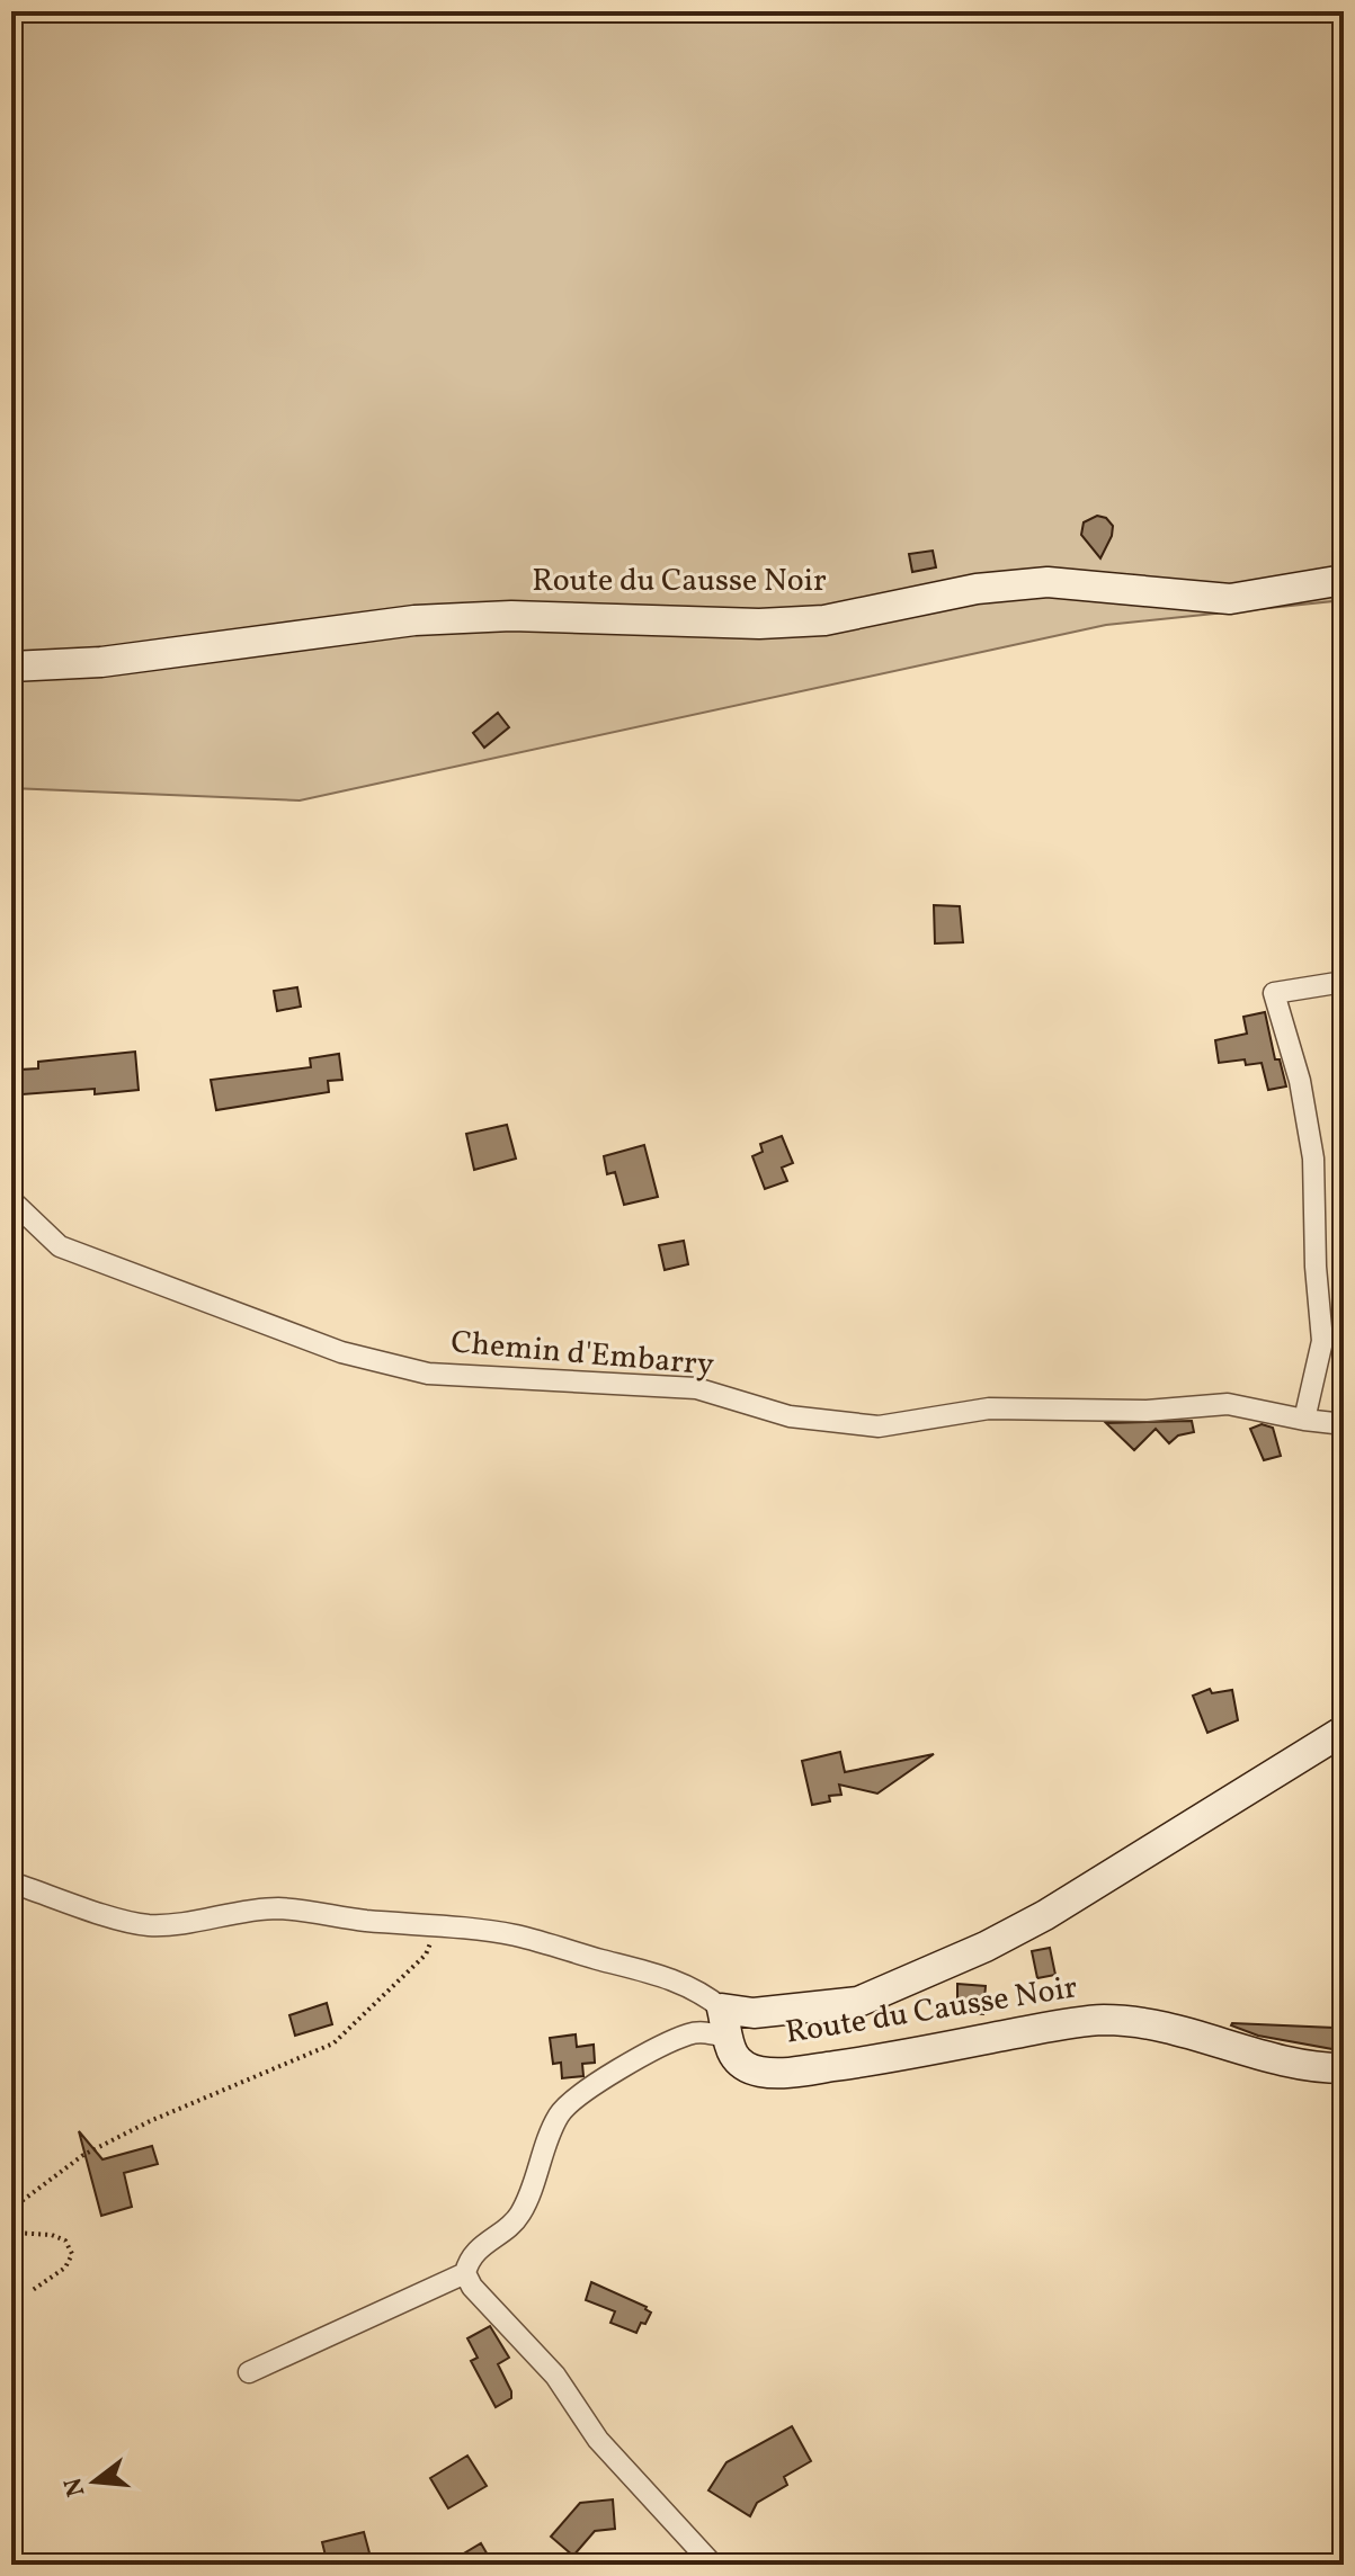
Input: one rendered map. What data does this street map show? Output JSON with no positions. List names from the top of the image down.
{
  "streets": {
    "street": ["Route du Causse Noir", "Chemin d'Embarry"]
  },
  "north": "left"
}
